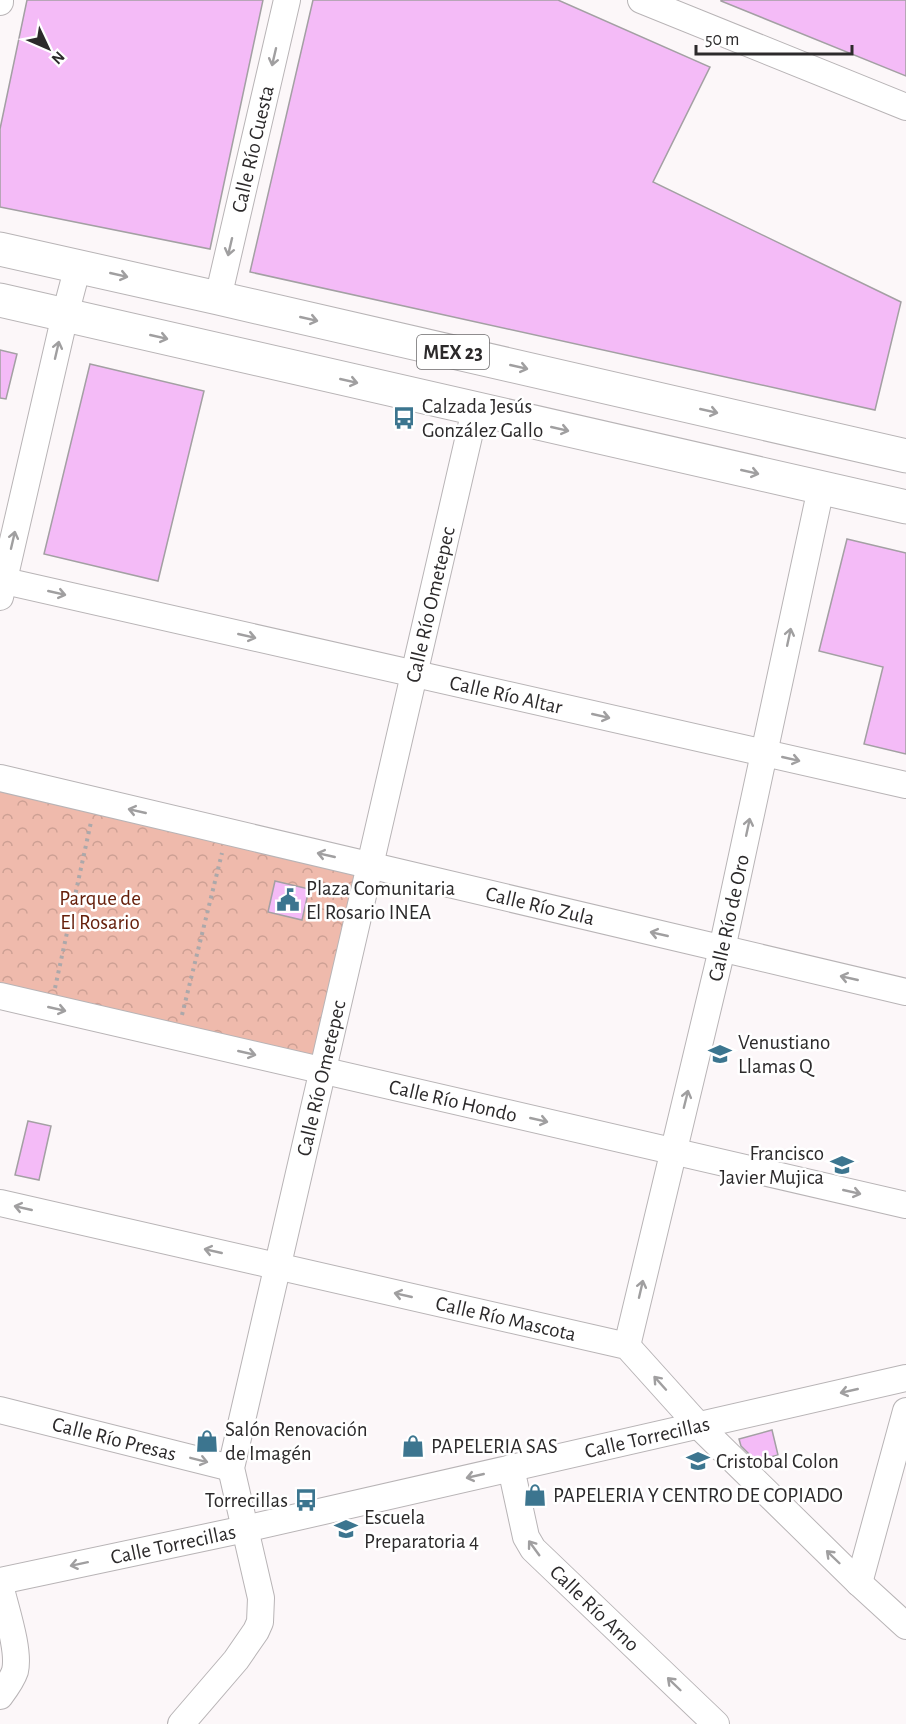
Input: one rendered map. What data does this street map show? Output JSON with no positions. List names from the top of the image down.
{
  "streets": {
    "main road": ["MEX 23"],
    "street": [
      "Calle Río Cuesta",
      "Calle Río Ometepec",
      "Calle Río Altar",
      "Calle Río Zula",
      "Calle Río de Oro",
      "Calle Río Hondo",
      "Calle Río Mascota",
      "Calle Torrecillas",
      "Calle Río Presas",
      "Calle Río Arno"
    ]
  },
  "crossings": [
    ["Calle Río Cuesta", "MEX 23"],
    ["MEX 23", "Calle Río Ometepec"],
    ["MEX 23", "Calle Río de Oro"],
    ["Calle Río Ometepec", "Calle Río Altar"],
    ["Calle Río Ometepec", "Calle Río Zula"],
    ["Calle Río Ometepec", "Calle Río Hondo"],
    ["Calle Río Ometepec", "Calle Río Mascota"],
    ["Calle Río Ometepec", "Calle Torrecillas"],
    ["Calle Río Ometepec", "Calle Río Presas"],
    ["Calle Río Altar", "Calle Río de Oro"],
    ["Calle Río Zula", "Calle Río de Oro"],
    ["Calle Río de Oro", "Calle Río Hondo"],
    ["Calle Río de Oro", "Calle Río Mascota"],
    ["Calle Torrecillas", "Calle Río Arno"]
  ],
  "one_way": [
    "Calle Río Cuesta",
    "Calle Río Altar",
    "Calle Río Zula",
    "Calle Río de Oro",
    "Calle Río Hondo",
    "Calle Río Mascota",
    "Calle Torrecillas",
    "Calle Río Presas"
  ],
  "parks": ["Parque de El Rosario"],
  "places": {
    "bus stop": ["Calzada Jesús González Gallo", "Torrecillas"],
    "public building": ["Plaza Comunitaria El Rosario INEA"],
    "school or university": [
      "Venustiano Llamas Q",
      "Francisco Javier Mujica",
      "Cristobal Colon",
      "Escuela Preparatoria 4"
    ],
    "shop": ["Salón Renovación de Imagén", "PAPELERIA SAS", "PAPELERIA Y CENTRO DE COPIADO"]
  },
  "scale_bar": "50 m",
  "north": "bottom right"
}
